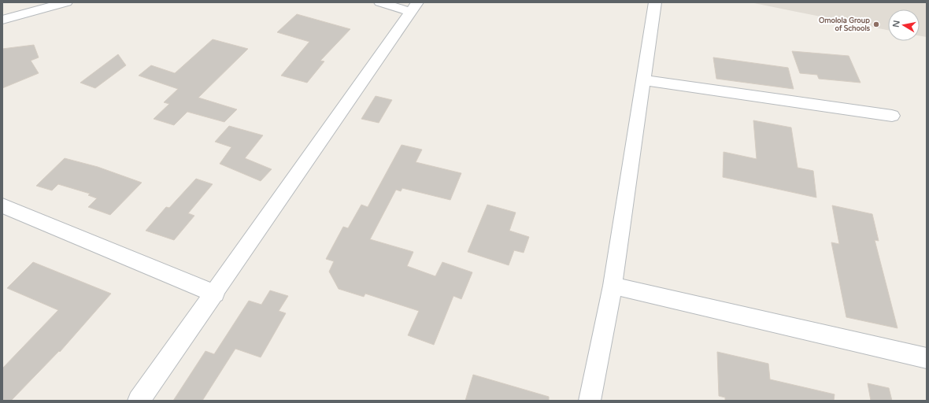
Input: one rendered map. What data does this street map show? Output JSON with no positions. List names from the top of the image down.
{
  "places": ["Omolola Group of Schools"],
  "north": "left"
}
